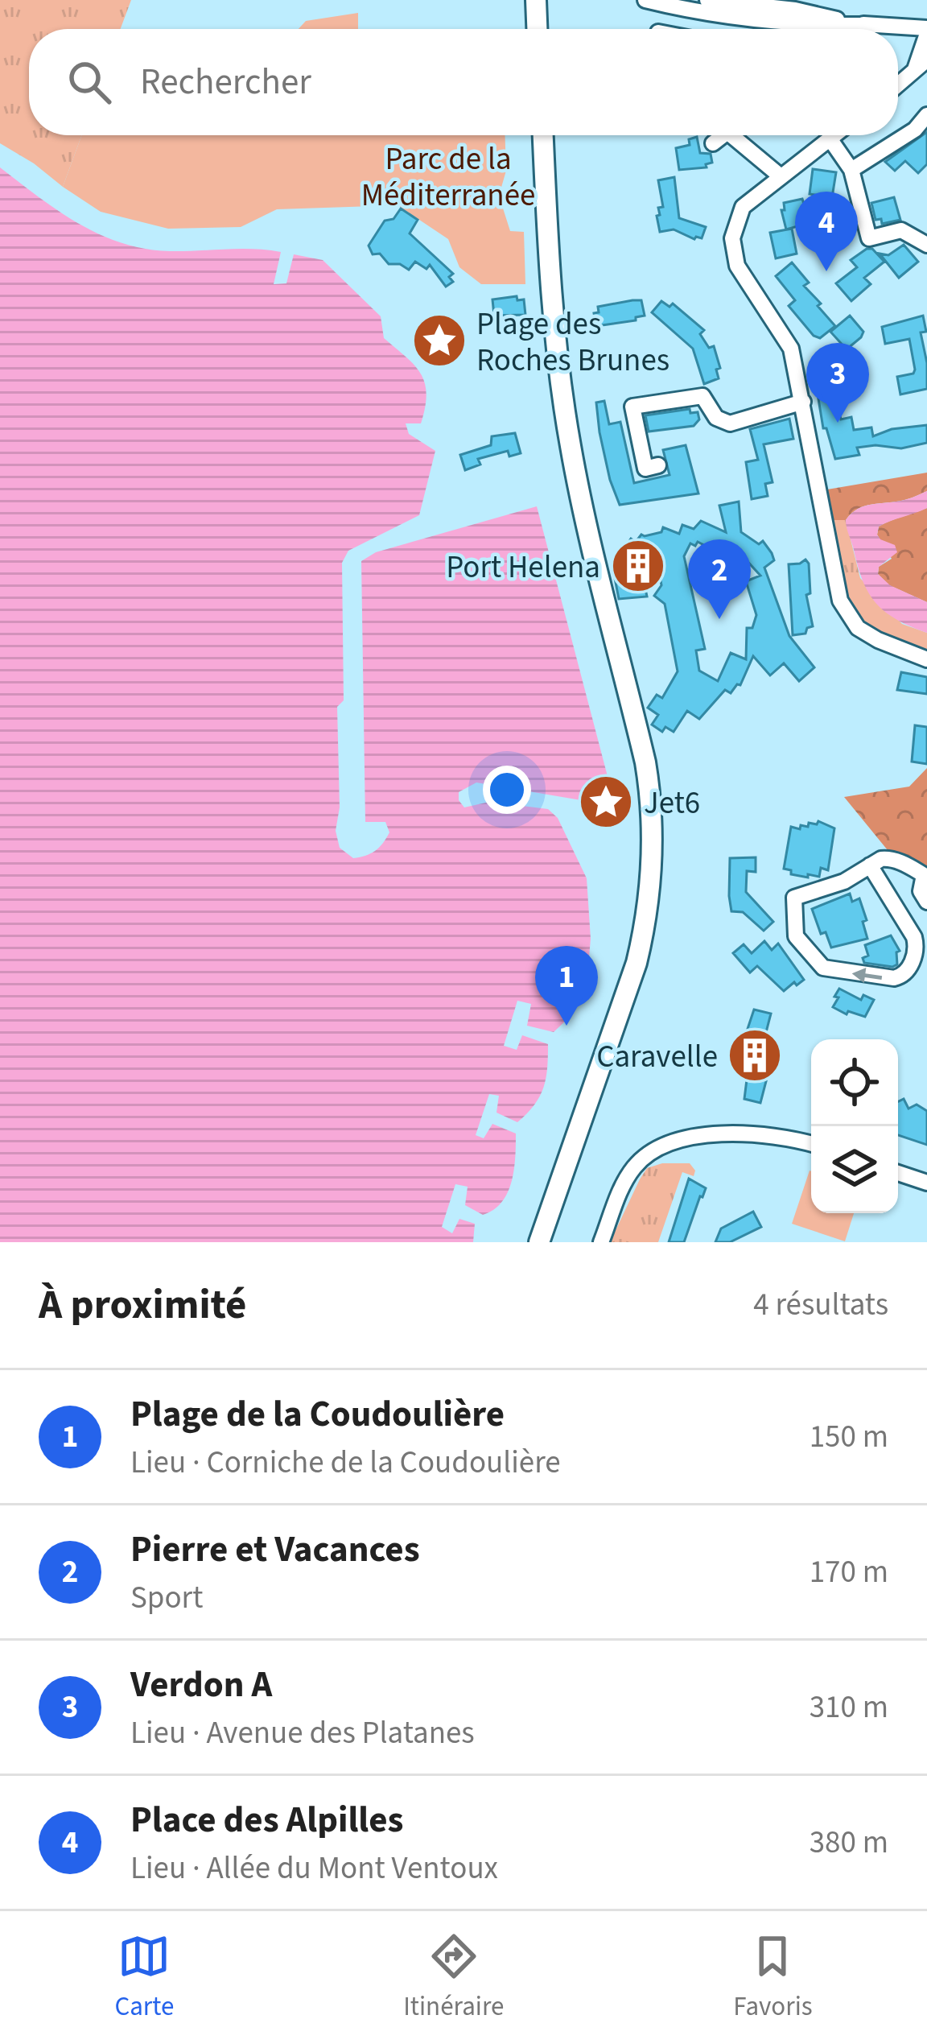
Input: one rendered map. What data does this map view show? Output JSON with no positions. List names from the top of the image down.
{
  "parks": ["Parc de la Méditerranée"],
  "places": {
    "place": ["Plage des Roches Brunes", "Jet6"],
    "building": ["Port Helena", "Caravelle"]
  },
  "page": {
    "search": "Rechercher",
    "pins": [
      "4",
      "3",
      "2",
      "1"
    ],
    "heading": ["À proximité", "4 résultats"],
    "list": [
      {
        "mark": "1",
        "name": "Plage de la Coudoulière",
        "note": "Lieu · Corniche de la Coudoulière",
        "value": "150 m"
      },
      {
        "mark": "2",
        "name": "Pierre et Vacances",
        "note": "Sport",
        "value": "170 m"
      },
      {
        "mark": "3",
        "name": "Verdon A",
        "note": "Lieu · Avenue des Platanes",
        "value": "310 m"
      },
      {
        "mark": "4",
        "name": "Place des Alpilles",
        "note": "Lieu · Allée du Mont Ventoux",
        "value": "380 m"
      }
    ],
    "nav": ["Carte", "Itinéraire", "Favoris"]
  }
}
